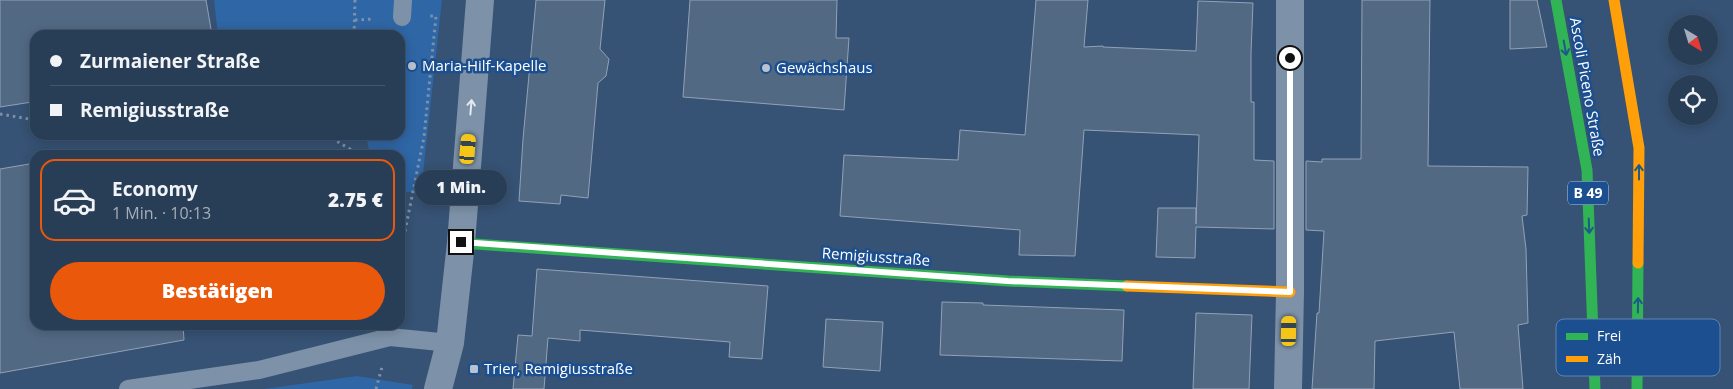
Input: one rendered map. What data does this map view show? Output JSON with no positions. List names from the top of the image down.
{
  "streets": {
    "street": ["Ascoli Piceno Straße", "B 49", "Remigiusstraße"]
  },
  "places": {
    "other": ["Maria-Hilf-Kapelle", "Gewächshaus"],
    "transit": ["Trier, Remigiusstraße"]
  },
  "legend": ["Frei", "Zäh"],
  "north": "bottom right",
  "page": {
    "banner": ["Zurmaiener Straße", "Remigiusstraße"],
    "list": [
      {
        "name": "Economy",
        "note": "1 Min. · 10:13",
        "value": "2.75 €"
      }
    ],
    "bubble": "1 Min.",
    "buttons": "Bestätigen"
  }
}
